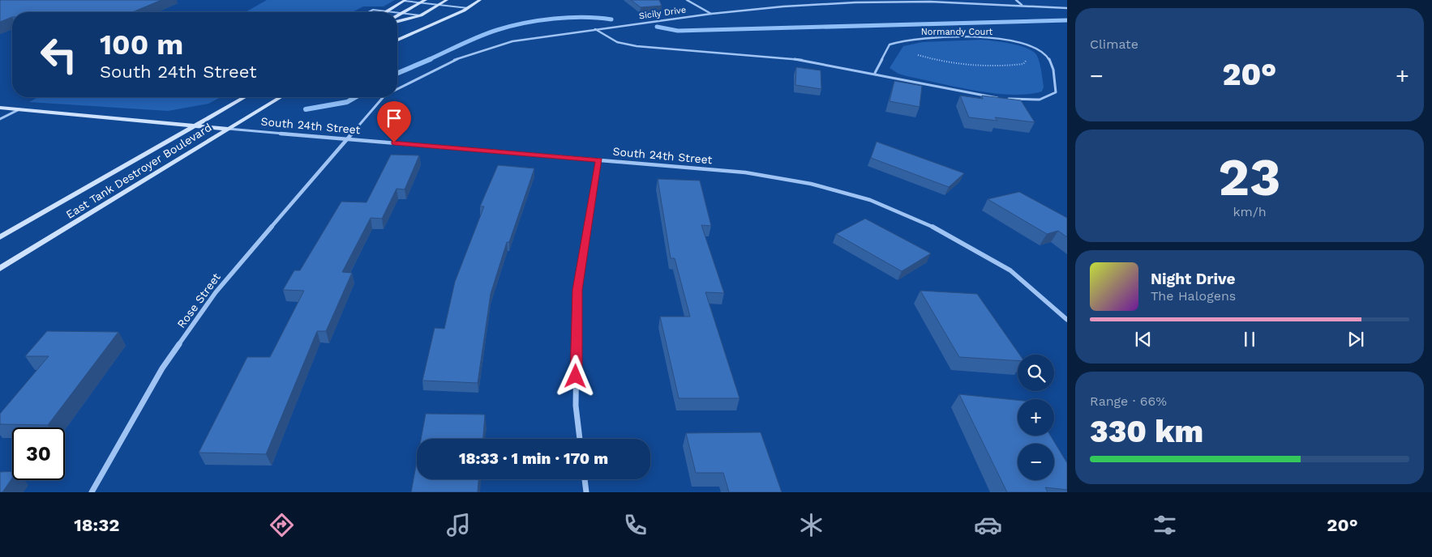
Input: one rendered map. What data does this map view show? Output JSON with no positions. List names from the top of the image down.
{
  "streets": {
    "street": [
      "Sicily Drive",
      "Normandy Court",
      "South 24th Street",
      "East Tank Destroyer Boulevard",
      "Rose Street"
    ]
  },
  "crossings": [
    ["Sicily Drive", "Normandy Court"],
    ["Sicily Drive", "South 24th Street"],
    ["Sicily Drive", "Rose Street"],
    ["South 24th Street", "East Tank Destroyer Boulevard"],
    ["South 24th Street", "Rose Street"]
  ],
  "page": {
    "tile": [
      "Climate",
      ["23", "km/h"],
      ["Range · 66%", "330 km"]
    ],
    "turn": ["100 m", "South 24th Street"],
    "heat": ["−", "20°", "+"],
    "song": ["Night Drive", "The Halogens"],
    "map_buttons": ["+", "−"],
    "limit": "30",
    "trip": "18:33 · 1 min · 170 m",
    "tabs": ["18:32", "20°"]
  }
}
